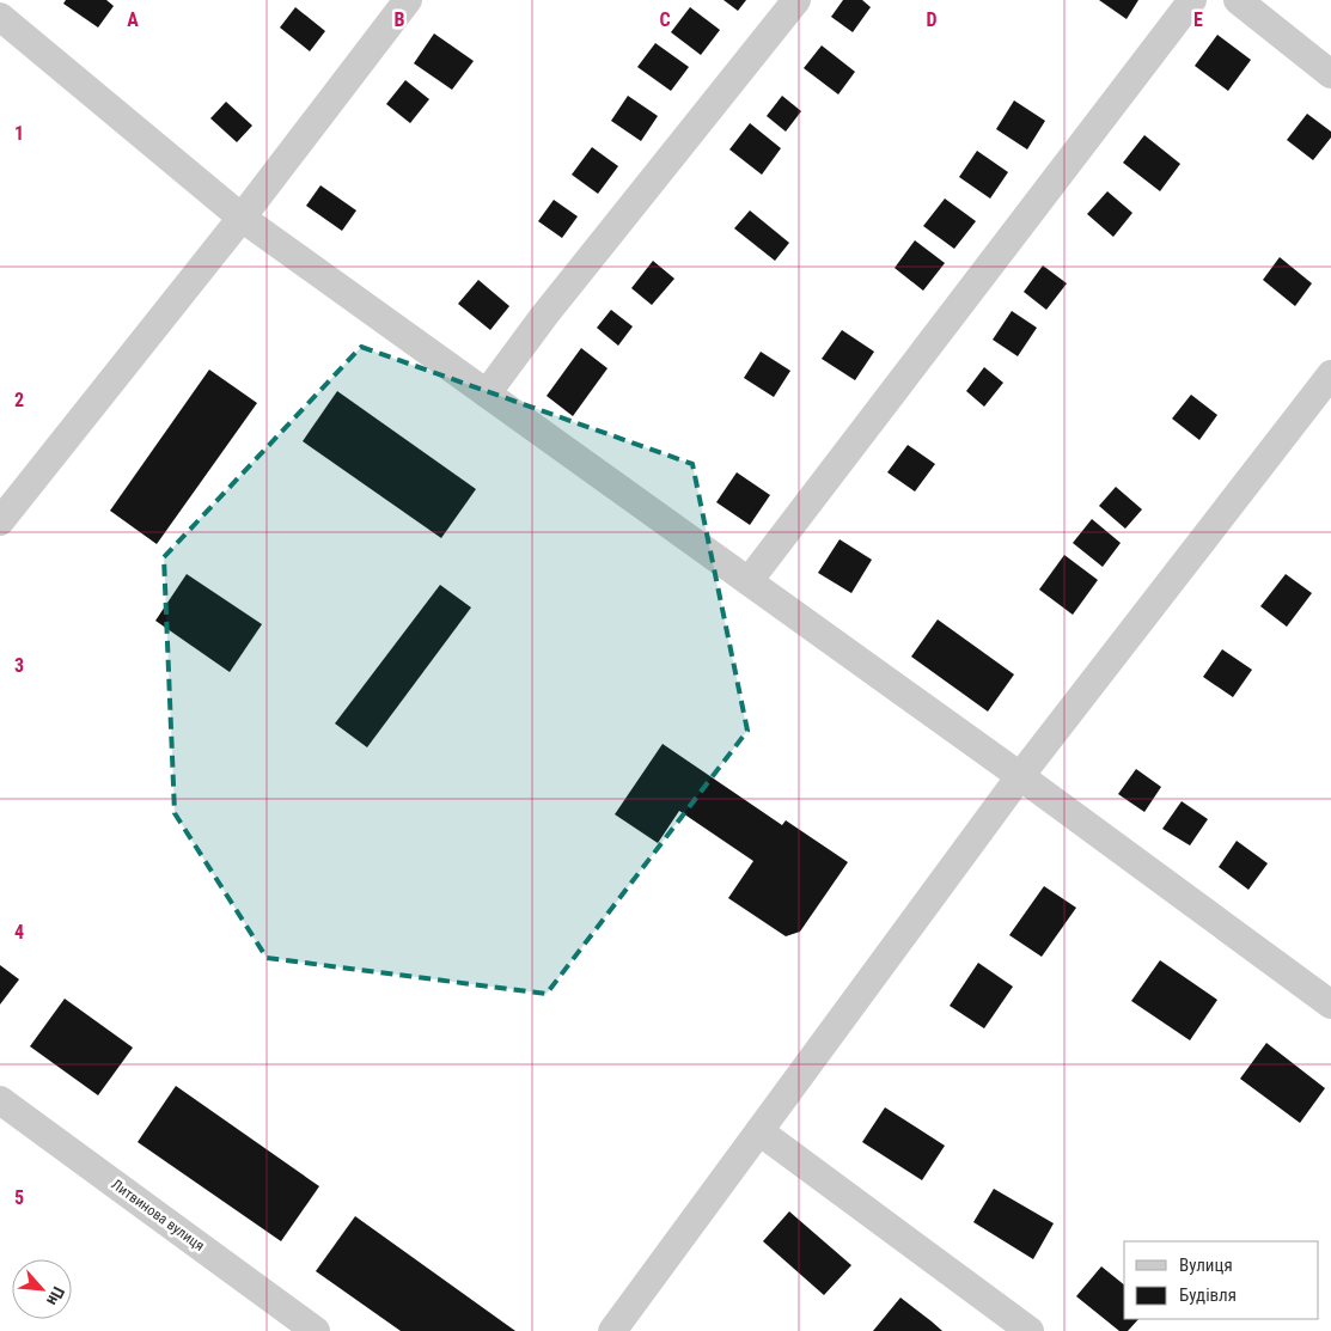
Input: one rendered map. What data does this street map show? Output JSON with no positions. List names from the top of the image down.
{
  "streets": {
    "street": ["Литвинова вулиця"]
  },
  "legend": ["Вулиця", "Будівля"],
  "north": "bottom right",
  "grid": {
    "columns": [
      "A",
      "B",
      "C",
      "D",
      "E"
    ],
    "rows": [
      "1",
      "2",
      "3",
      "4",
      "5"
    ]
  }
}
